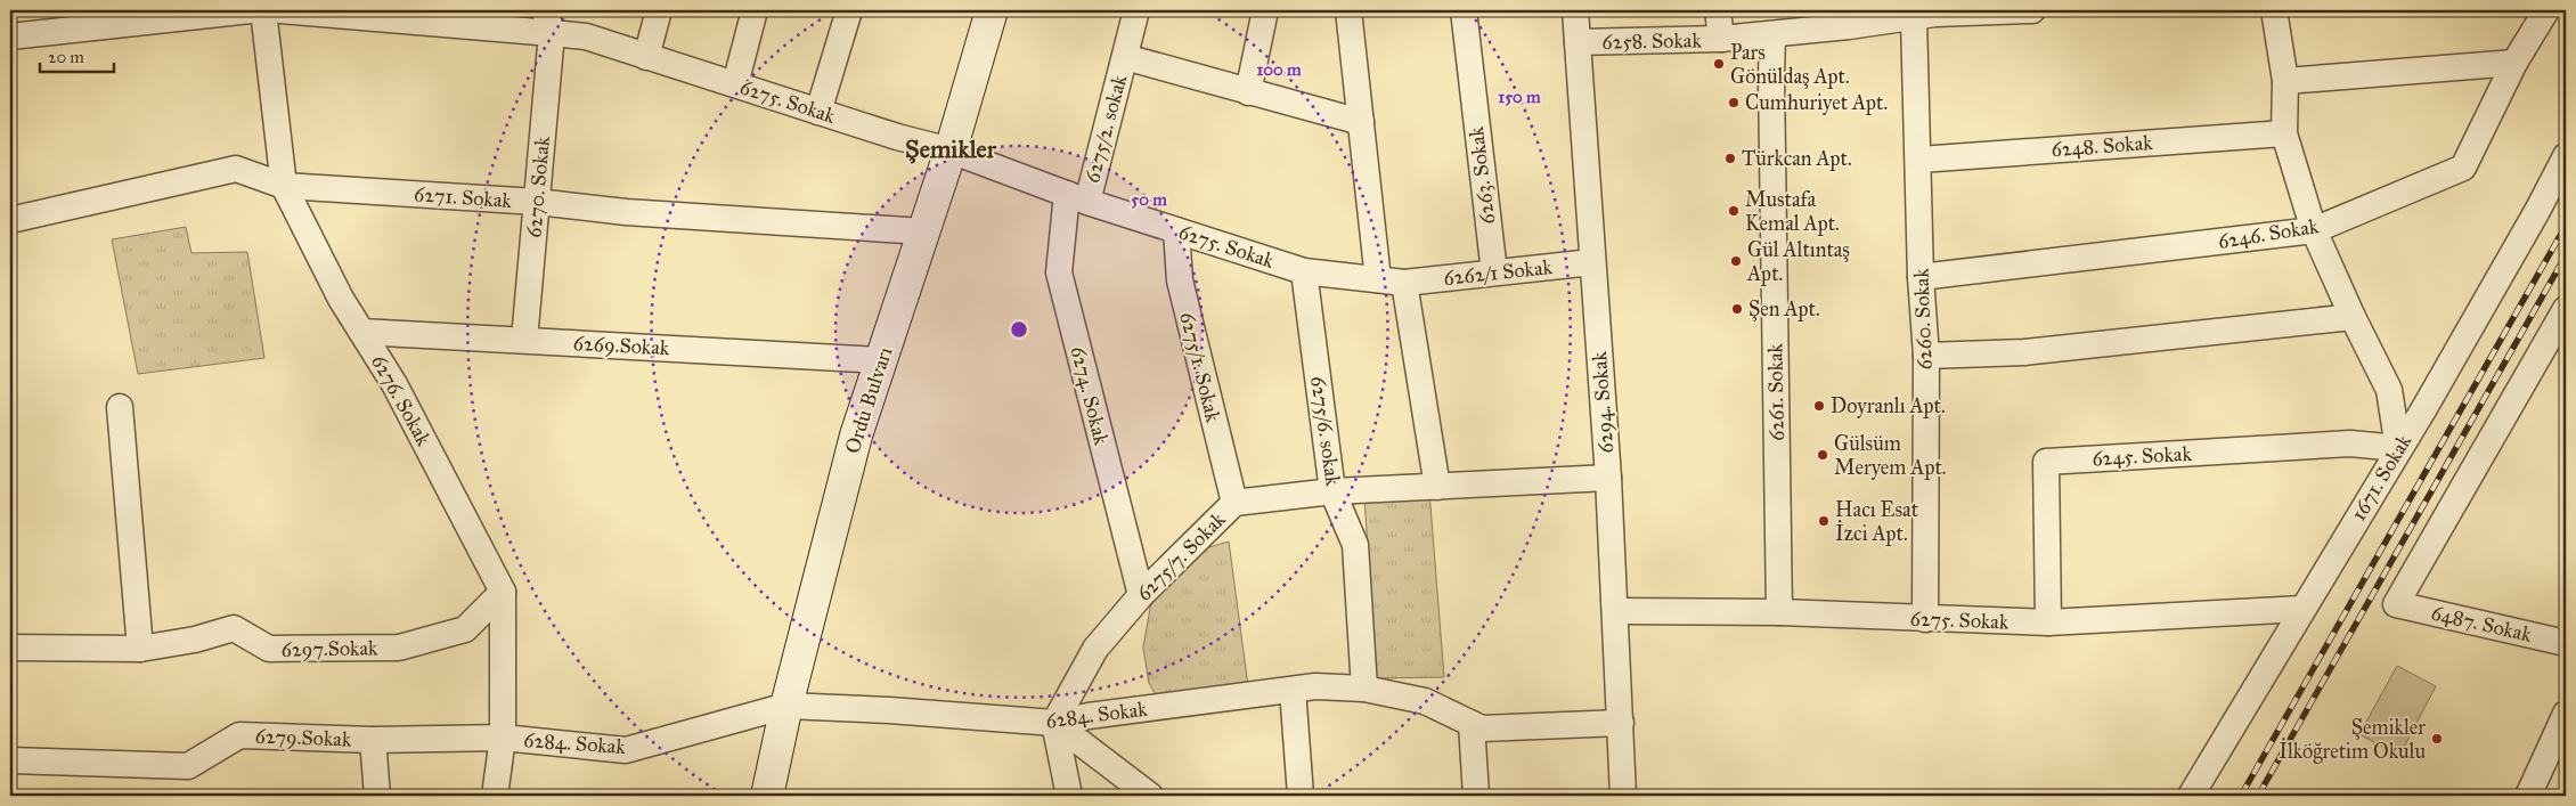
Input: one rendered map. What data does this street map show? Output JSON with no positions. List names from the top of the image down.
{
  "streets": {
    "main road": ["Ordu Bulvarı"],
    "street": [
      "6258. Sokak",
      "6275. Sokak",
      "6275/2. sokak",
      "6248. Sokak",
      "6263. Sokak",
      "6270. Sokak",
      "6271. Sokak",
      "6246. Sokak",
      "6262/1 Sokak",
      "6260. Sokak",
      "6269.Sokak",
      "6275/1. Sokak",
      "6261. Sokak",
      "6274. Sokak",
      "6276. Sokak",
      "6294. Sokak",
      "6275/6. sokak",
      "6245. Sokak",
      "1671. Sokak",
      "6275/7. Sokak",
      "6487. Sokak",
      "6297.Sokak",
      "6284. Sokak",
      "6279.Sokak"
    ]
  },
  "crossings": [
    ["6258. Sokak", "6260. Sokak"],
    ["6258. Sokak", "6261. Sokak"],
    ["6258. Sokak", "6294. Sokak"],
    ["6275. Sokak", "6275/2. sokak"],
    ["6275. Sokak", "6270. Sokak"],
    ["6275. Sokak", "6262/1 Sokak"],
    ["6275. Sokak", "6260. Sokak"],
    ["6275. Sokak", "6275/1. Sokak"],
    ["6275. Sokak", "6261. Sokak"],
    ["6275. Sokak", "6274. Sokak"],
    ["6275. Sokak", "Ordu Bulvarı"],
    ["6275. Sokak", "6294. Sokak"],
    ["6275. Sokak", "6275/6. sokak"],
    ["6275. Sokak", "6245. Sokak"],
    ["6275. Sokak", "1671. Sokak"],
    ["6275/2. sokak", "6274. Sokak"],
    ["6248. Sokak", "6260. Sokak"],
    ["6263. Sokak", "6262/1 Sokak"],
    ["6270. Sokak", "6271. Sokak"],
    ["6270. Sokak", "6269.Sokak"],
    ["6271. Sokak", "6276. Sokak"],
    ["6271. Sokak", "Ordu Bulvarı"],
    ["6246. Sokak", "6260. Sokak"],
    ["6262/1 Sokak", "6294. Sokak"],
    ["6269.Sokak", "6276. Sokak"],
    ["6269.Sokak", "Ordu Bulvarı"],
    ["6275/1. Sokak", "6275/7. Sokak"],
    ["6274. Sokak", "6275/7. Sokak"],
    ["6276. Sokak", "6297.Sokak"],
    ["6276. Sokak", "6284. Sokak"],
    ["6276. Sokak", "6279.Sokak"],
    ["Ordu Bulvarı", "6284. Sokak"],
    ["6294. Sokak", "6284. Sokak"],
    ["6275/6. sokak", "6275/7. Sokak"],
    ["6275/6. sokak", "6284. Sokak"],
    ["6245. Sokak", "1671. Sokak"],
    ["6275/7. Sokak", "6284. Sokak"],
    ["6284. Sokak", "6279.Sokak"]
  ],
  "districts": ["Şemikler"],
  "places": [
    "Pars Gönüldaş Apt.",
    "Cumhuriyet Apt.",
    "Türkcan Apt.",
    "Mustafa Kemal Apt.",
    "Gül Altıntaş Apt.",
    "Şen Apt.",
    "Doyranlı Apt.",
    "Gülsüm Meryem Apt.",
    "Hacı Esat İzci Apt.",
    "Şemikler İlköğretim Okulu"
  ],
  "scale_bar": "20 m",
  "rings": ["100 m", "150 m", "50 m"]
}
